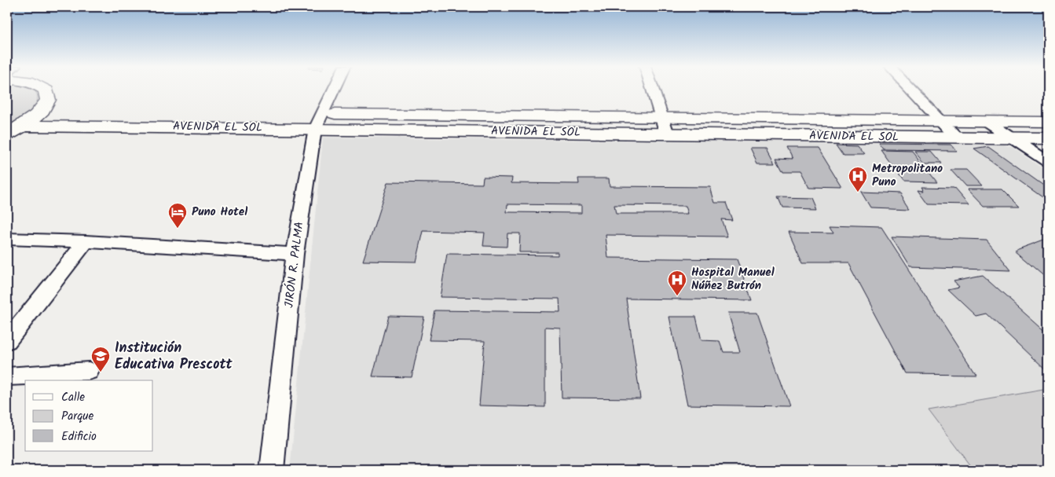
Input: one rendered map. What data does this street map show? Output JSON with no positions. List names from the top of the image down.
{
  "streets": {
    "main road": ["AVENIDA EL SOL"],
    "street": ["JIRÓN R. PALMA"]
  },
  "crossings": [
    ["AVENIDA EL SOL", "JIRÓN R. PALMA"]
  ],
  "places": {
    "hospital": ["Metropolitano Puno", "Hospital Manuel Núñez Butrón"],
    "hotel": ["Puno Hotel"],
    "school or university": ["Institución Educativa Prescott"]
  },
  "legend": ["Calle", "Parque", "Edificio"]
}
